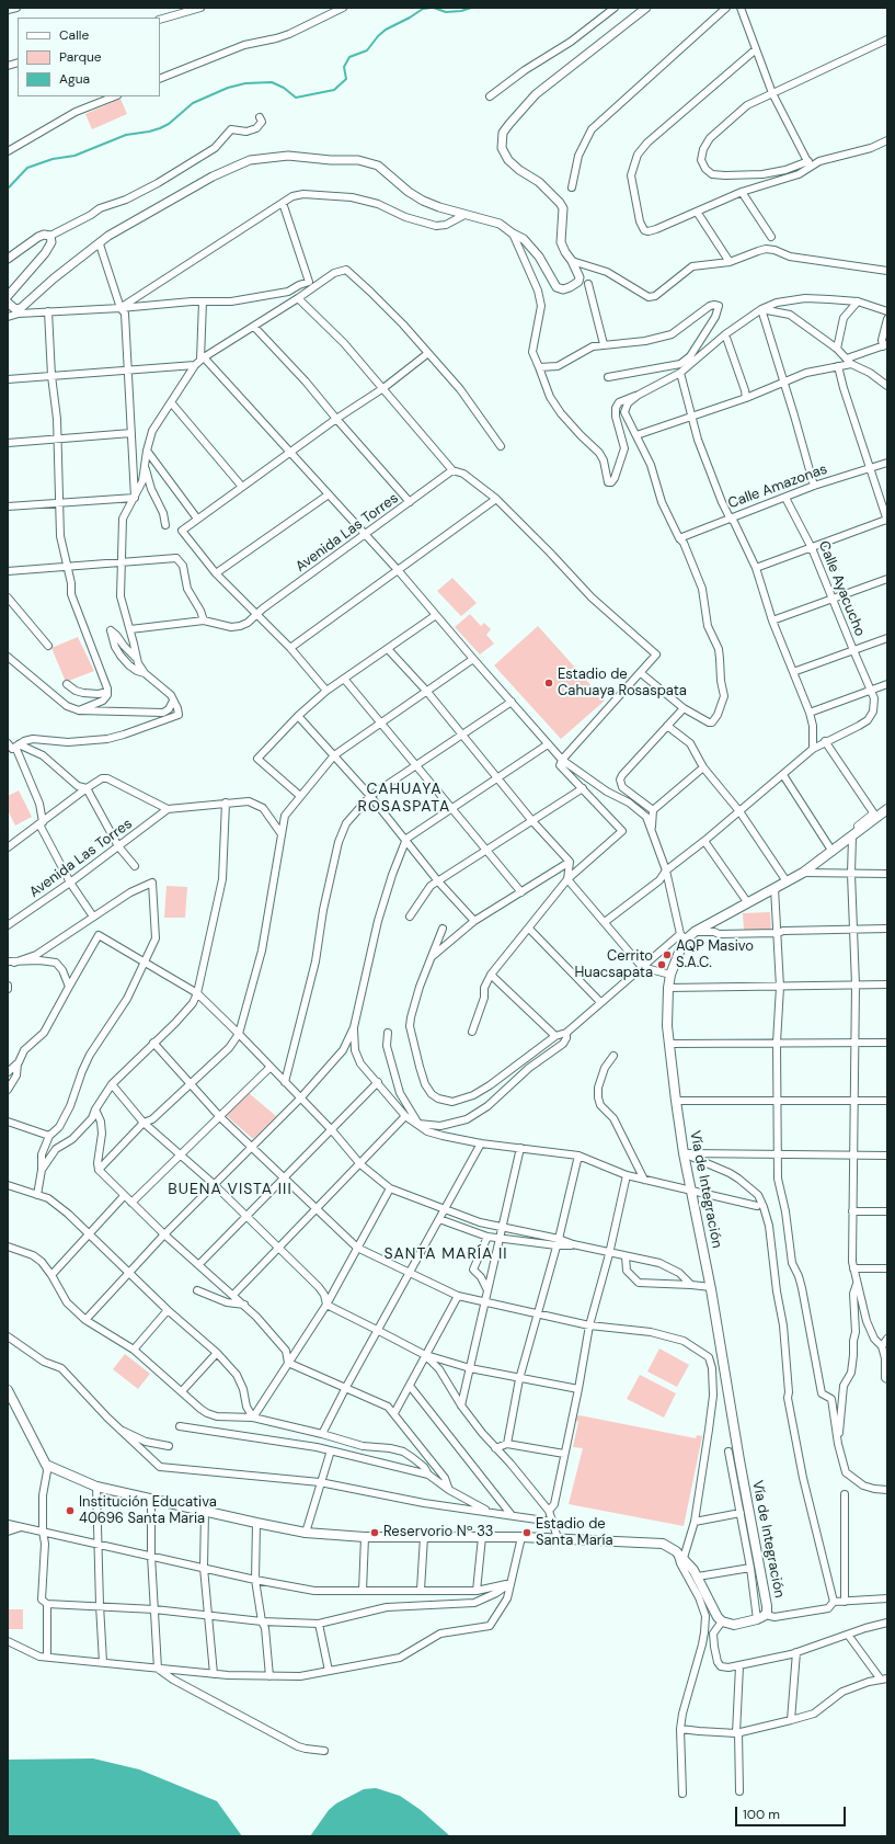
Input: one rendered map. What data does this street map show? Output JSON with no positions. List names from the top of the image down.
{
  "streets": {
    "main road": ["Vía de Integración"],
    "street": ["Calle Amazonas", "Avenida Las Torres", "Calle Ayacucho"]
  },
  "crossings": [
    ["Calle Amazonas", "Calle Ayacucho"]
  ],
  "districts": ["CAHUAYA ROSASPATA", "BUENA VISTA III", "SANTA MARÍA II"],
  "places": [
    "Estadio de Cahuaya Rosaspata",
    "AQP Masivo S.A.C.",
    "Cerrito Huacsapata",
    "Institución Educativa 40696 Santa Maria",
    "Reservorio Nº 33",
    "Estadio de Santa María"
  ],
  "legend": ["Calle", "Parque", "Agua"],
  "scale_bar": "100 m"
}
